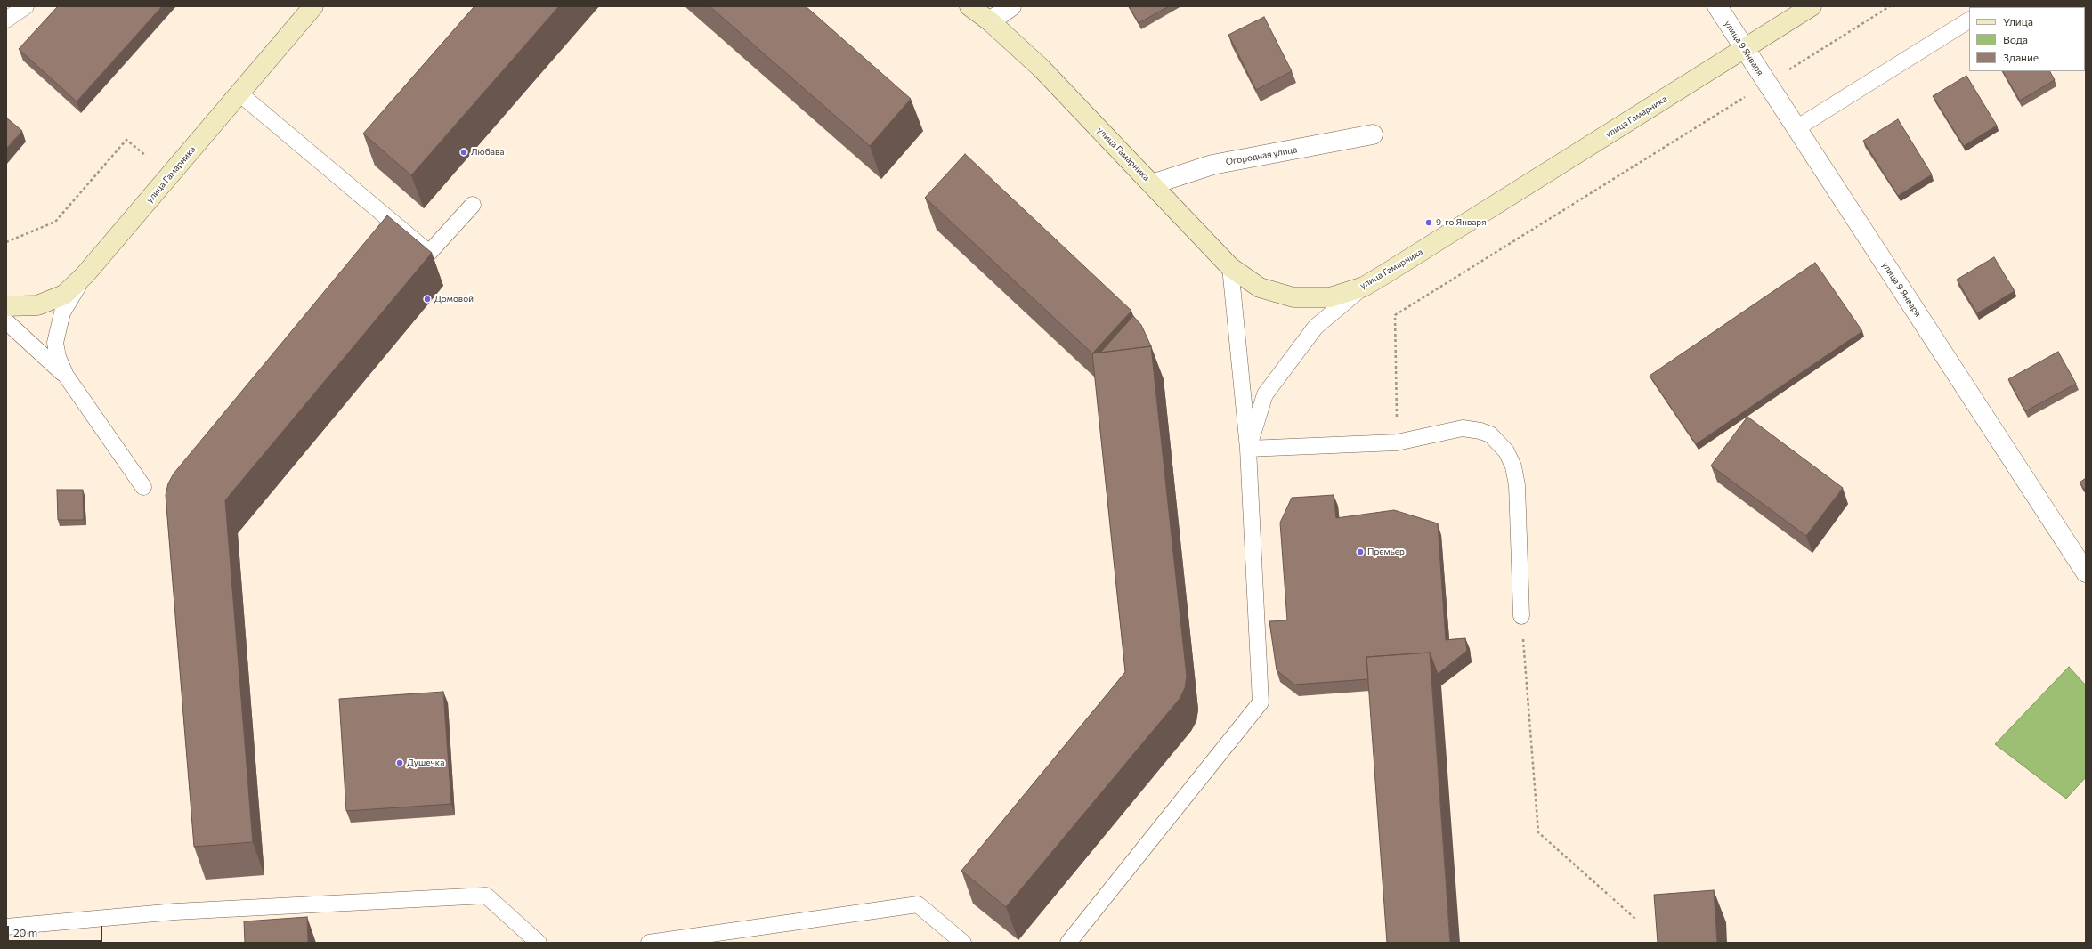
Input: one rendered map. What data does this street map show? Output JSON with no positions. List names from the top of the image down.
{
  "streets": {
    "street": ["улица 9 Января", "улица Гамарника", "Огородная улица"]
  },
  "crossings": [
    ["улица 9 Января", "улица Гамарника"],
    ["улица Гамарника", "Огородная улица"]
  ],
  "places": [
    "Любава",
    "9-го Января",
    "Домовой",
    "Премьер",
    "Душечка"
  ],
  "legend": ["Улица", "Вода", "Здание"],
  "scale_bar": "20 m"
}
